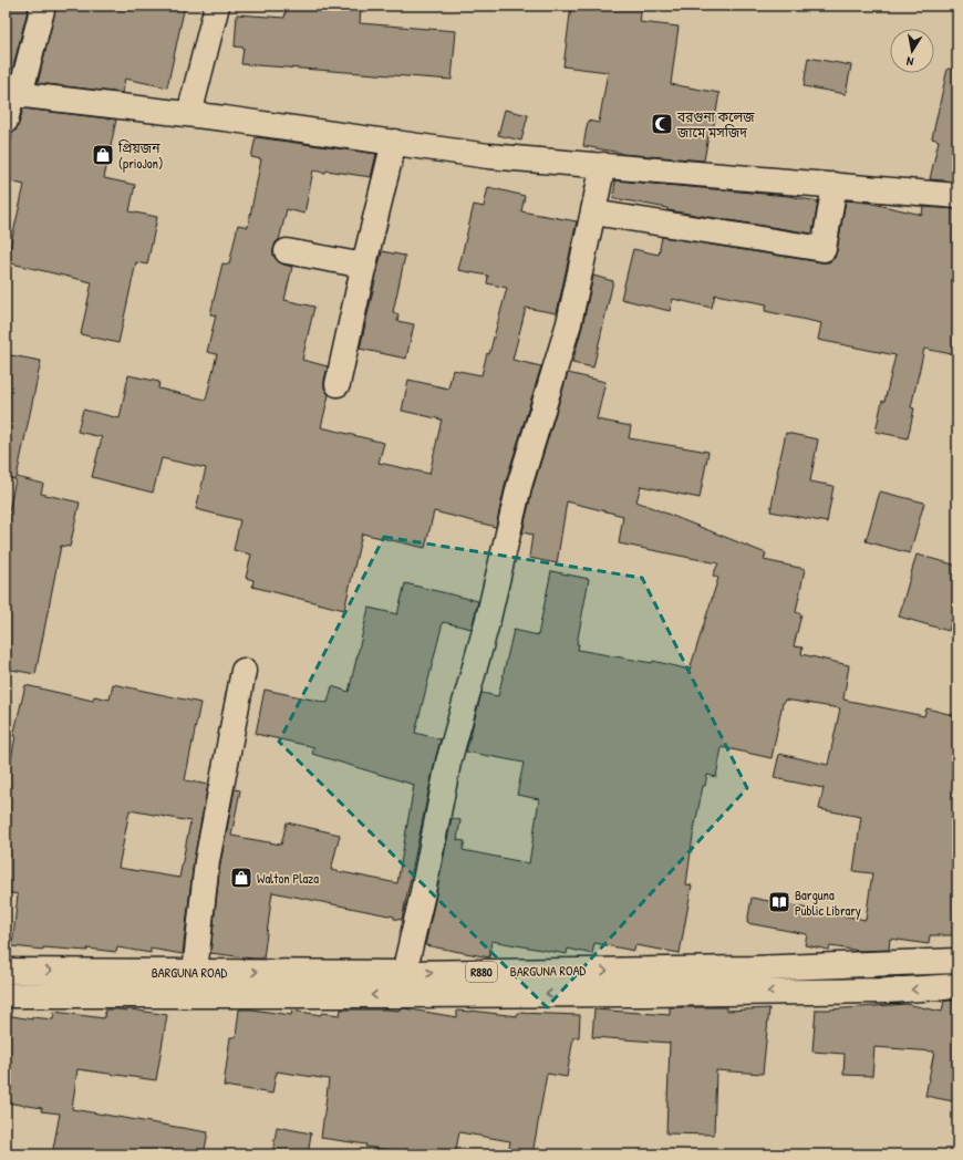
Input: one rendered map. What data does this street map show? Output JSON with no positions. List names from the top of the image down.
{
  "streets": {
    "street": ["BARGUNA ROAD", "R880"]
  },
  "places": {
    "mosque": ["বরগুনা কলেজ জামে মসজিদ"],
    "shop": ["প্রিয়জন (prioJon)", "Walton Plaza"],
    "library": ["Barguna Public Library"]
  },
  "north": "bottom"
}
